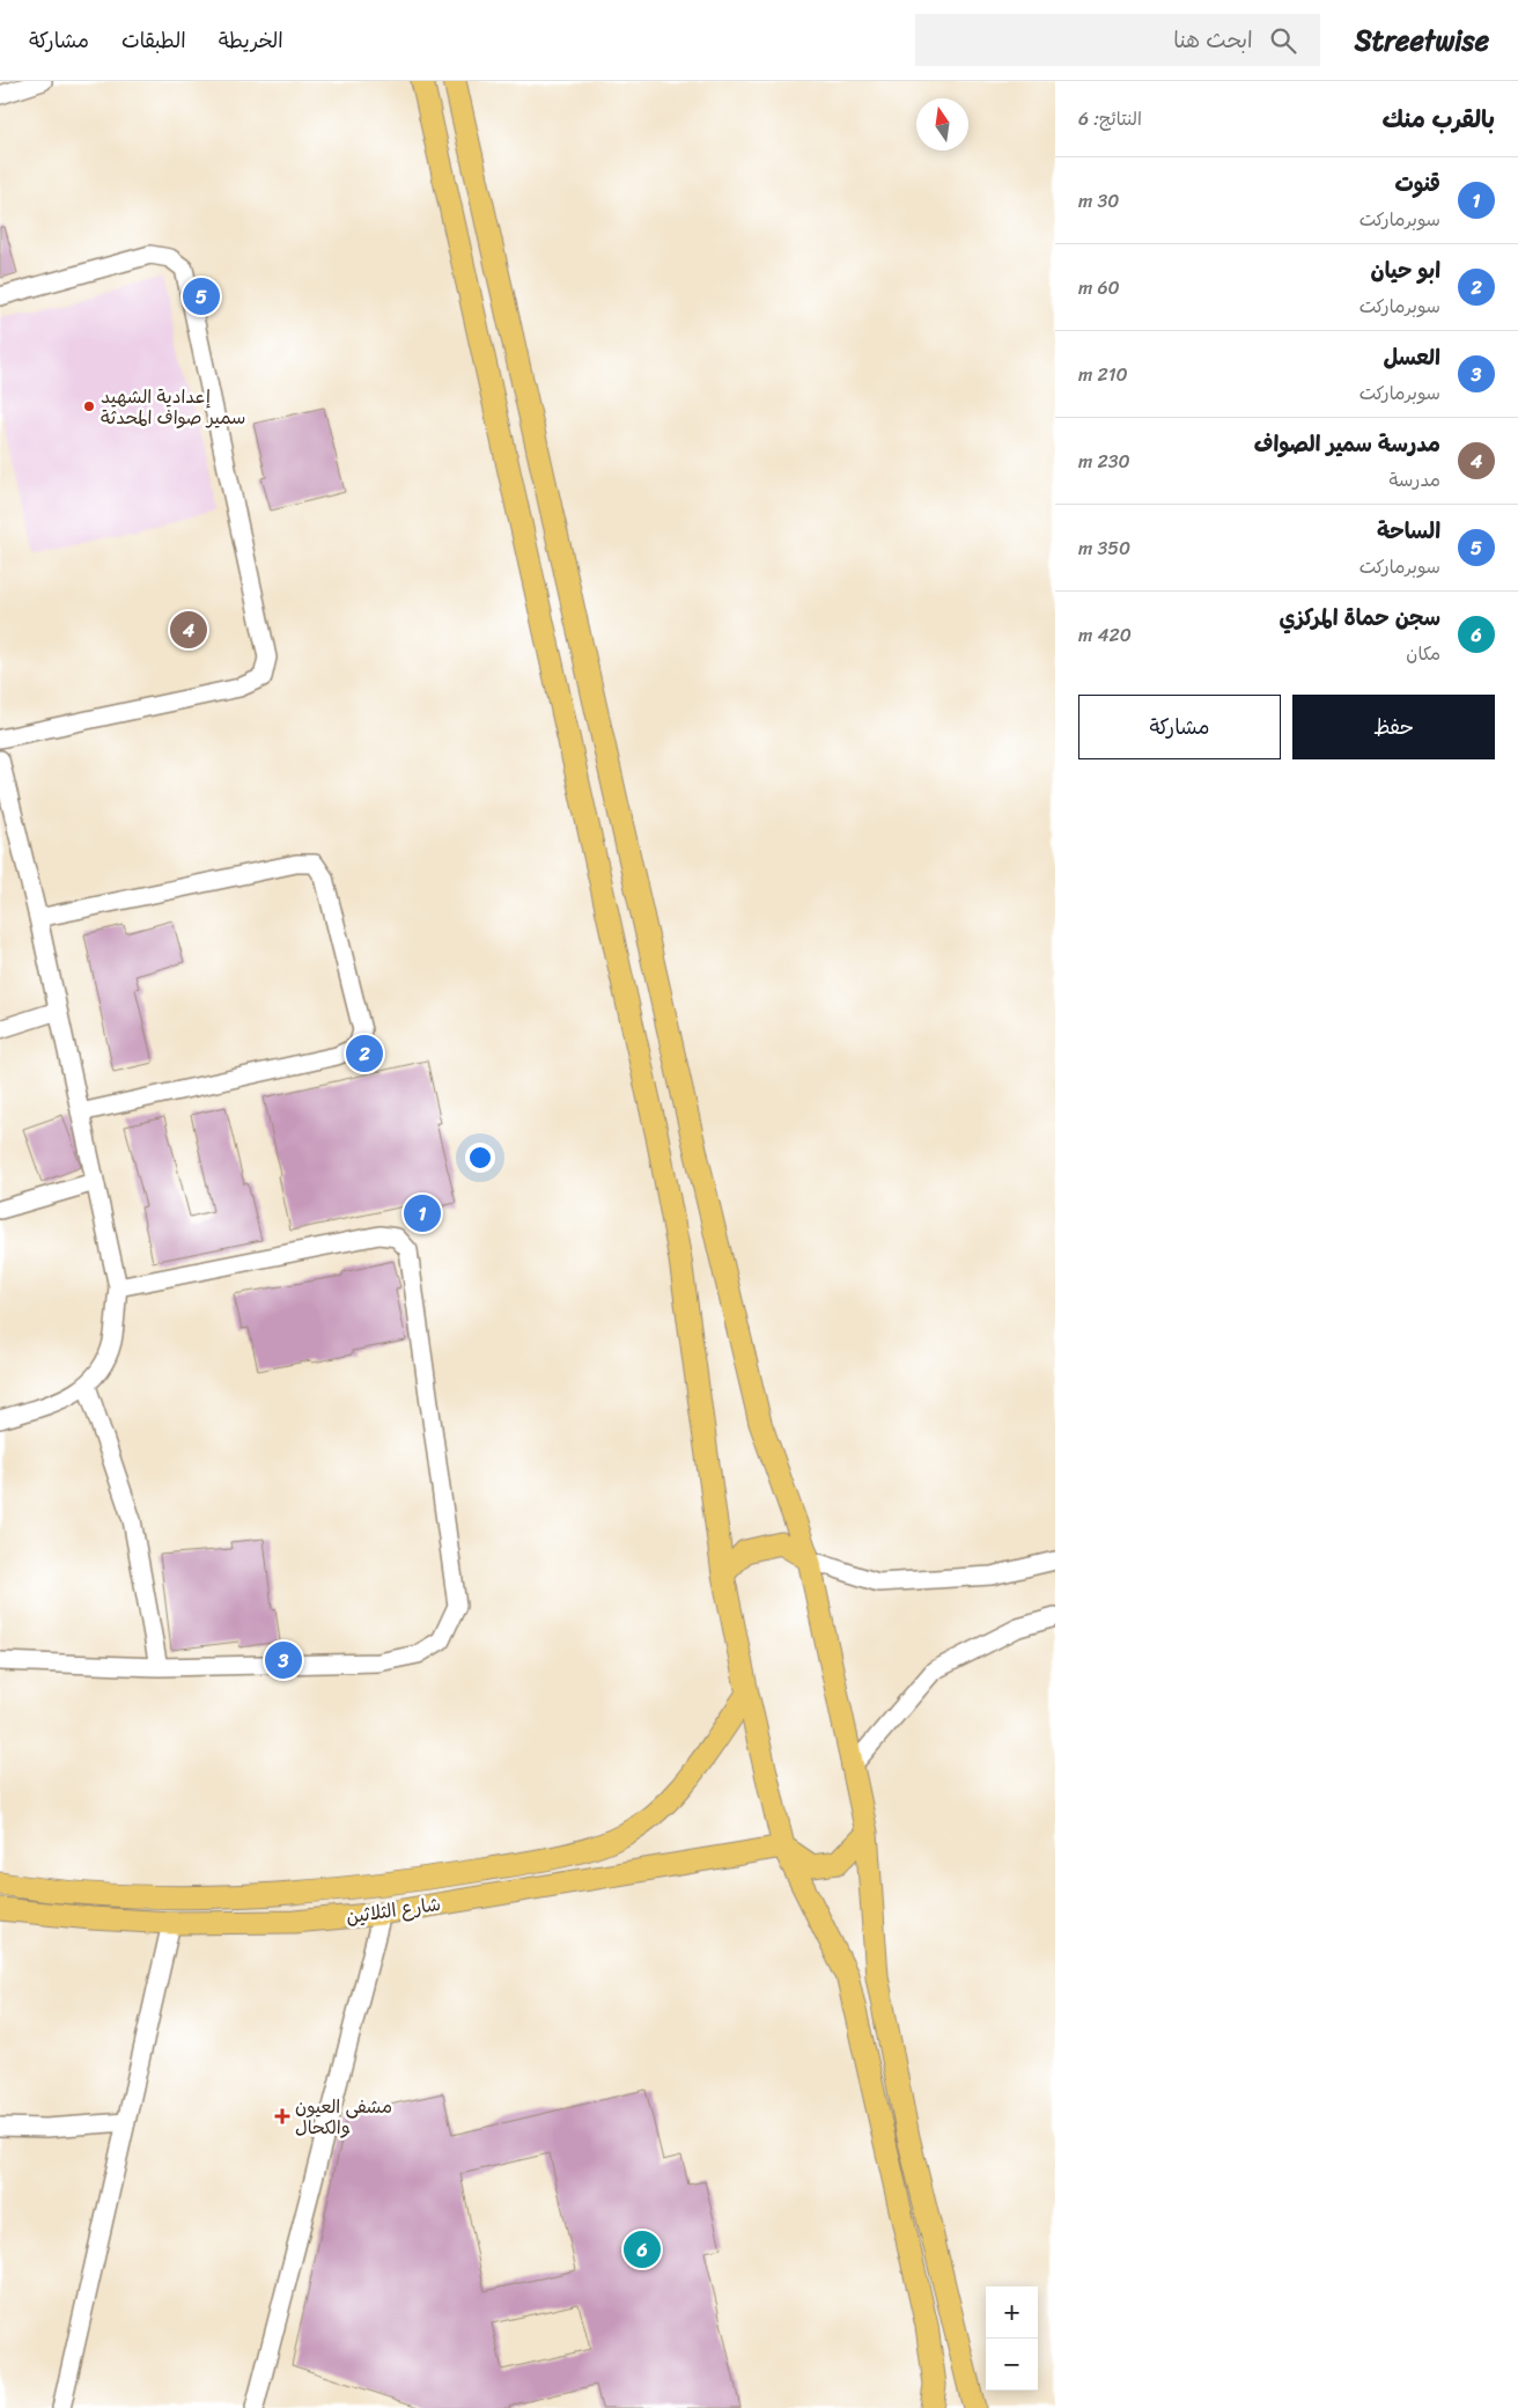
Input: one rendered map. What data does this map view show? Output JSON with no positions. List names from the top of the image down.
{
  "streets": {
    "main road": ["شارع الثلاثين"]
  },
  "places": {
    "other": ["إعدادية الشهيد سمير صواف المحدثة"],
    "health": ["مشفى العيون والكحال"]
  },
  "north": "top",
  "page": {
    "header": "Streetwise",
    "search": "ابحث هنا",
    "nav": ["الخريطة", "الطبقات", "مشاركة"],
    "heading": ["بالقرب منك", "النتائج: 6"],
    "list": [
      {
        "mark": "1",
        "name": "قنوت",
        "note": "سوبرماركت",
        "value": "30 m"
      },
      {
        "mark": "2",
        "name": "ابو حيان",
        "note": "سوبرماركت",
        "value": "60 m"
      },
      {
        "mark": "3",
        "name": "العسل",
        "note": "سوبرماركت",
        "value": "210 m"
      },
      {
        "mark": "4",
        "name": "مدرسة سمير الصواف",
        "note": "مدرسة",
        "value": "230 m"
      },
      {
        "mark": "5",
        "name": "الساحة",
        "note": "سوبرماركت",
        "value": "350 m"
      },
      {
        "mark": "6",
        "name": "سجن حماة المركزي",
        "note": "مكان",
        "value": "420 m"
      }
    ],
    "pins": [
      "5",
      "4",
      "2",
      "1",
      "3",
      "6"
    ],
    "buttons": ["حفظ", "مشاركة"],
    "map_buttons": ["+", "−"]
  }
}
